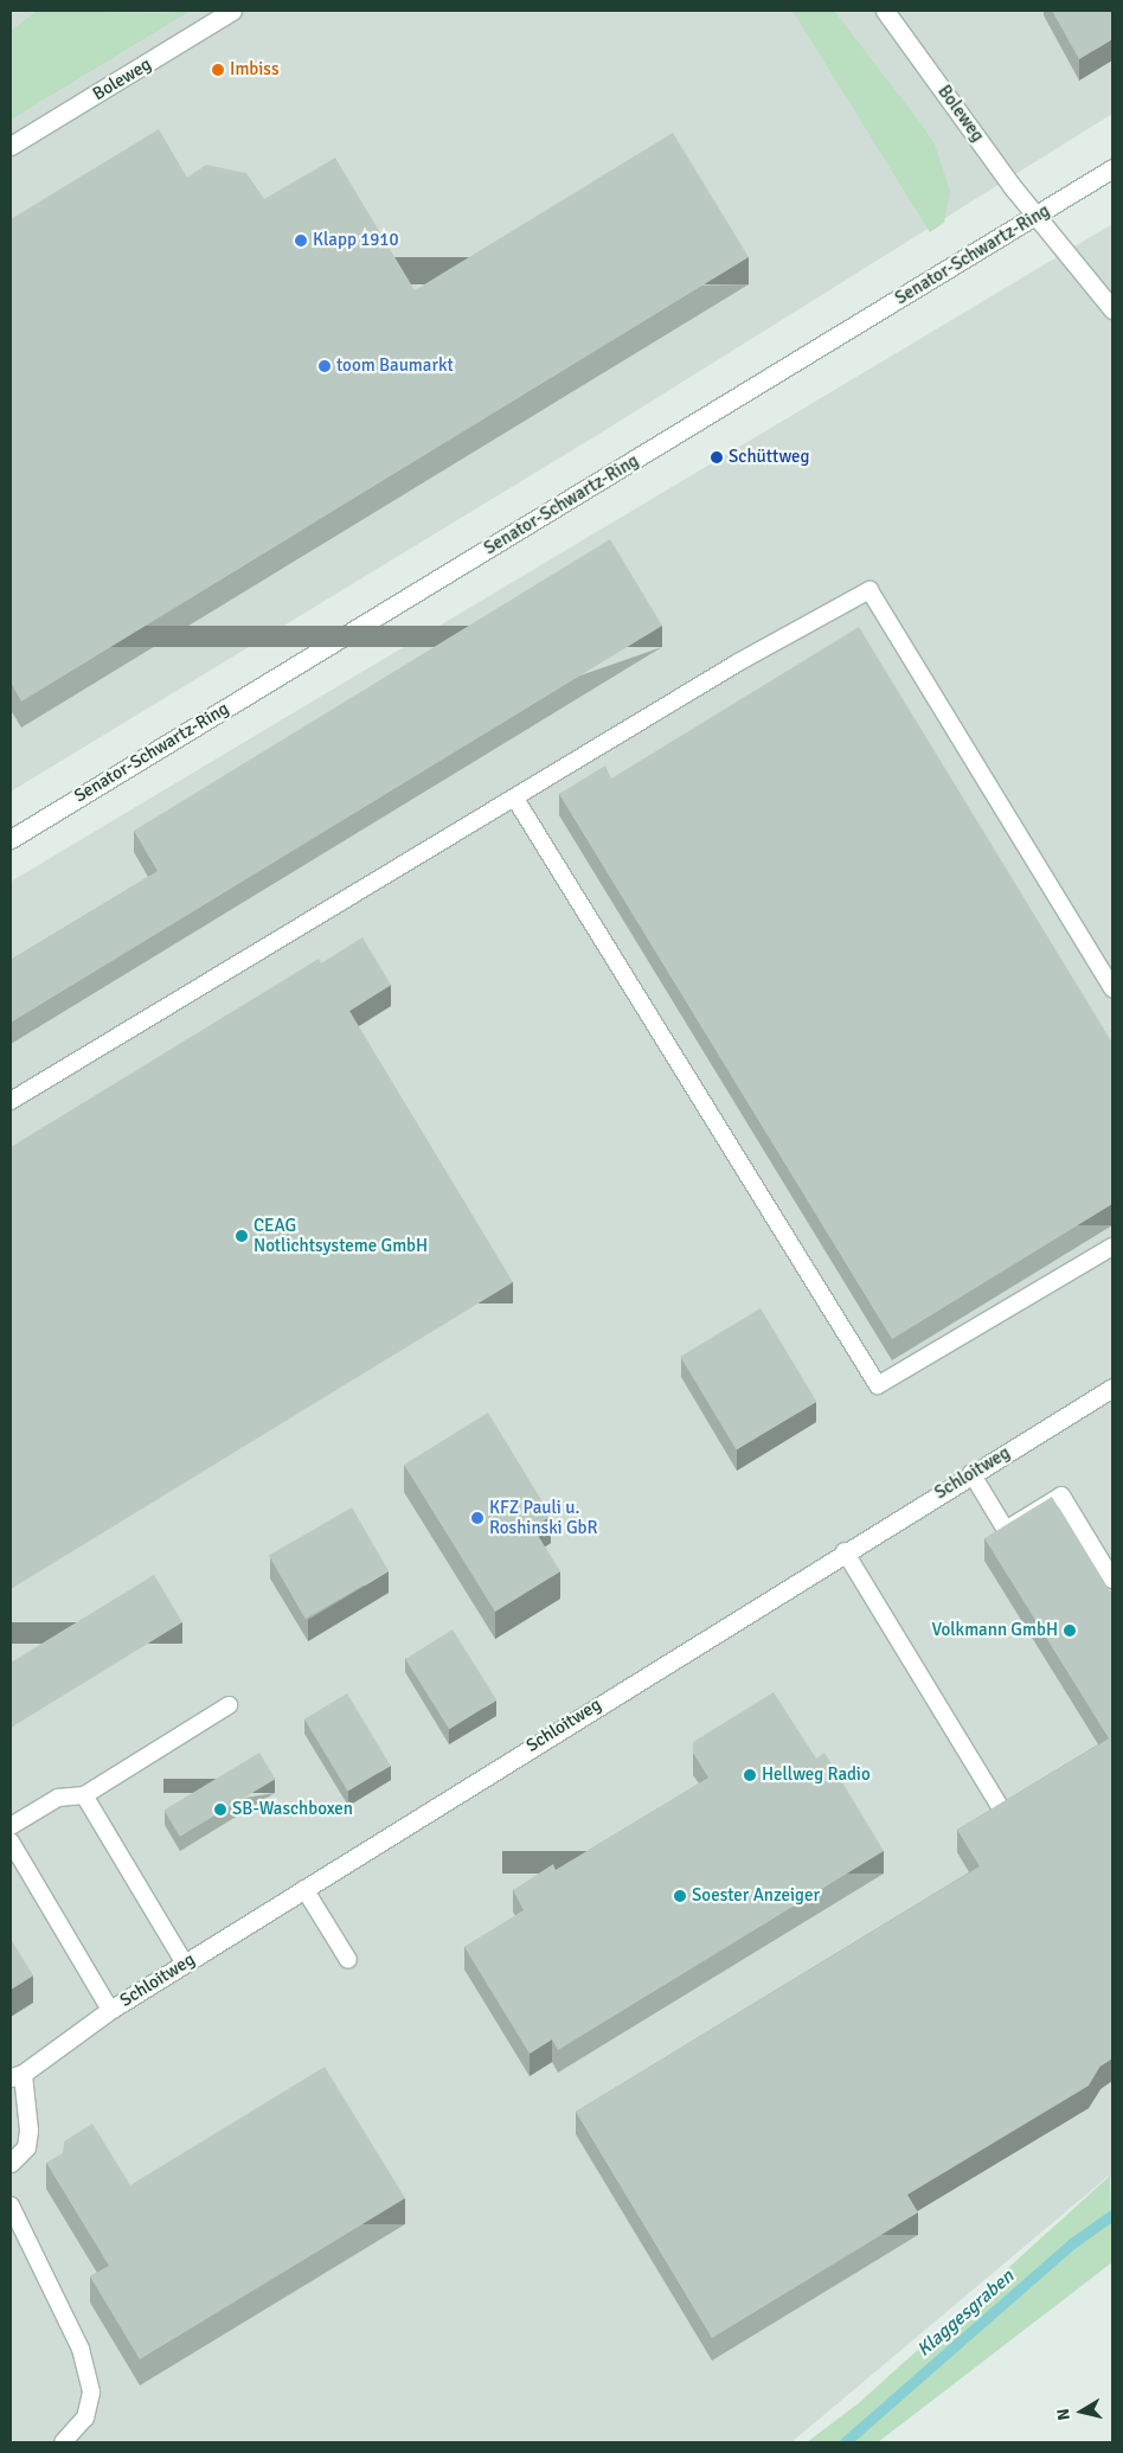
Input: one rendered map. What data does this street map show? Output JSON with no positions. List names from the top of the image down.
{
  "streets": {
    "street": ["Boleweg", "Senator-Schwartz-Ring", "Schloitweg"]
  },
  "crossings": [
    ["Boleweg", "Senator-Schwartz-Ring"]
  ],
  "water": ["Klaggesgraben"],
  "places": [
    "Imbiss",
    "Klapp 1910",
    "toom Baumarkt",
    "Schüttweg",
    "CEAG Notlichtsysteme GmbH",
    "KFZ Pauli u. Roshinski GbR",
    "Volkmann GmbH",
    "Hellweg Radio",
    "SB-Waschboxen",
    "Soester Anzeiger"
  ],
  "north": "left"
}
